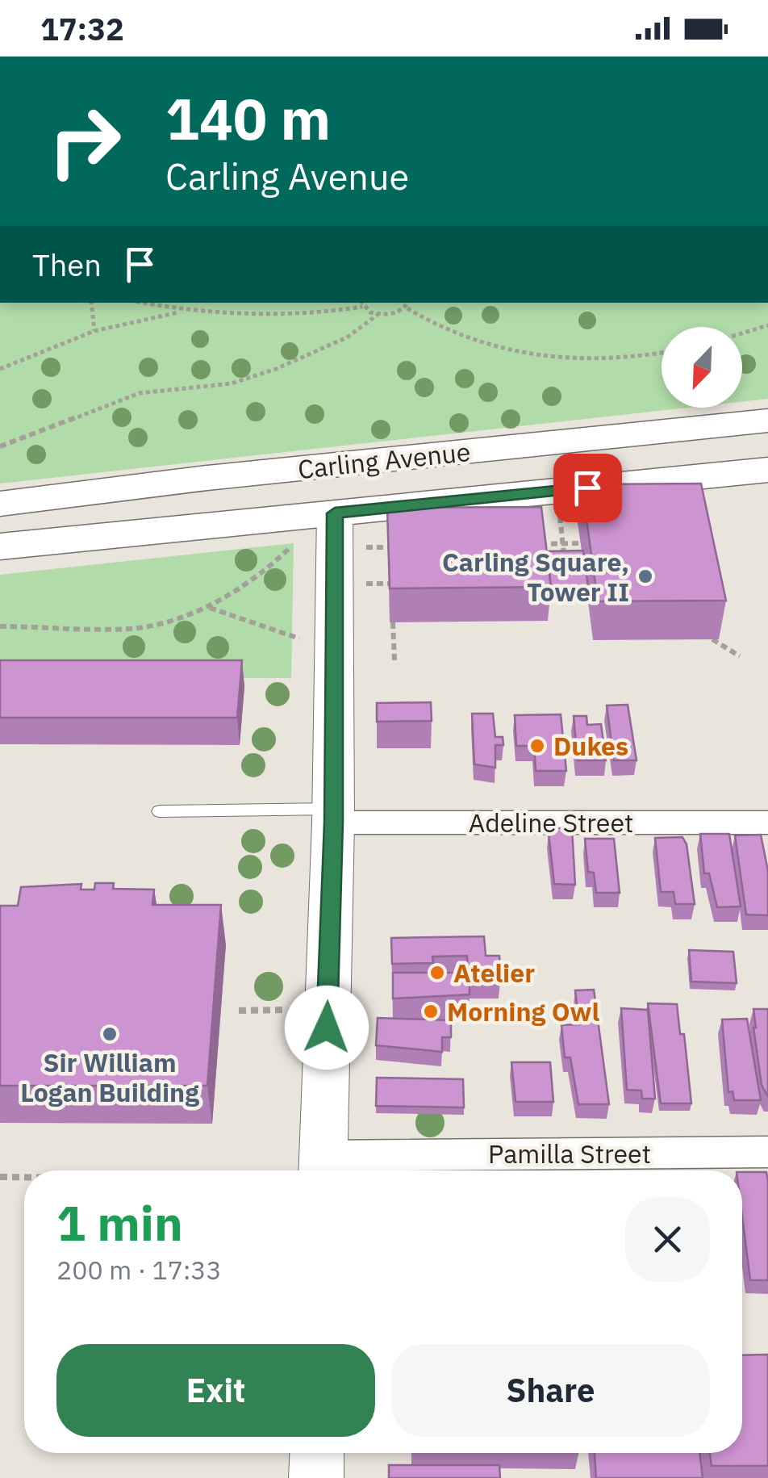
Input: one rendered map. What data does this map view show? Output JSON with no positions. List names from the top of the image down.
{
  "streets": {
    "main road": ["Carling Avenue"],
    "street": ["Adeline Street", "Pamilla Street"]
  },
  "places": [
    "Carling Square, Tower II",
    "Dukes",
    "Atelier",
    "Morning Owl",
    "Sir William Logan Building"
  ],
  "north": "bottom left",
  "page": {
    "status": "17:32",
    "turn": ["140 m", "Carling Avenue"],
    "then": "Then",
    "heading": ["1 min", "200 m · 17:33"],
    "buttons": ["Exit", "Share"]
  }
}
